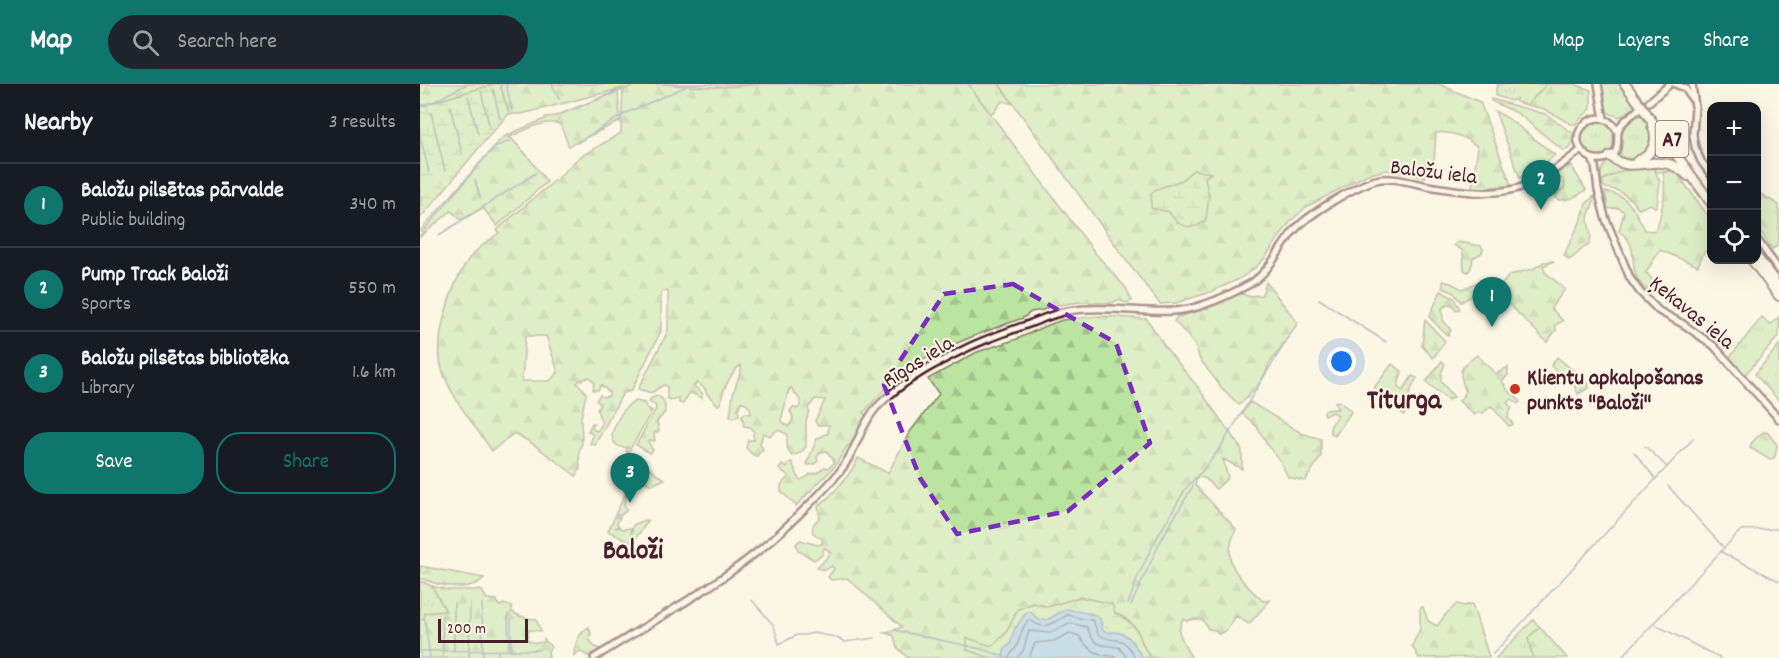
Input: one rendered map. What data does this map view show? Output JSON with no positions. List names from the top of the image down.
{
  "streets": {
    "highway": ["A7"],
    "main road": ["Baložu iela", "Ķekavas iela", "Rīgas iela"]
  },
  "crossings": [
    ["Baložu iela", "Ķekavas iela"],
    ["Baložu iela", "Rīgas iela"]
  ],
  "districts": ["Titurga", "Baloži"],
  "places": ["Klientu apkalpošanas punkts \"Baloži\""],
  "scale_bar": "200 m",
  "page": {
    "header": "Map",
    "search": "Search here",
    "nav": ["Map", "Layers", "Share"],
    "heading": ["Nearby", "3 results"],
    "map_buttons": ["+", "−"],
    "pins": ["2", "1", "3"],
    "list": [
      {
        "mark": "1",
        "name": "Baložu pilsētas pārvalde",
        "note": "Public building",
        "value": "340 m"
      },
      {
        "mark": "2",
        "name": "Pump Track Baloži",
        "note": "Sports",
        "value": "550 m"
      },
      {
        "mark": "3",
        "name": "Baložu pilsētas bibliotēka",
        "note": "Library",
        "value": "1.6 km"
      }
    ],
    "buttons": ["Save", "Share"],
    "scale": "200 m"
  }
}
